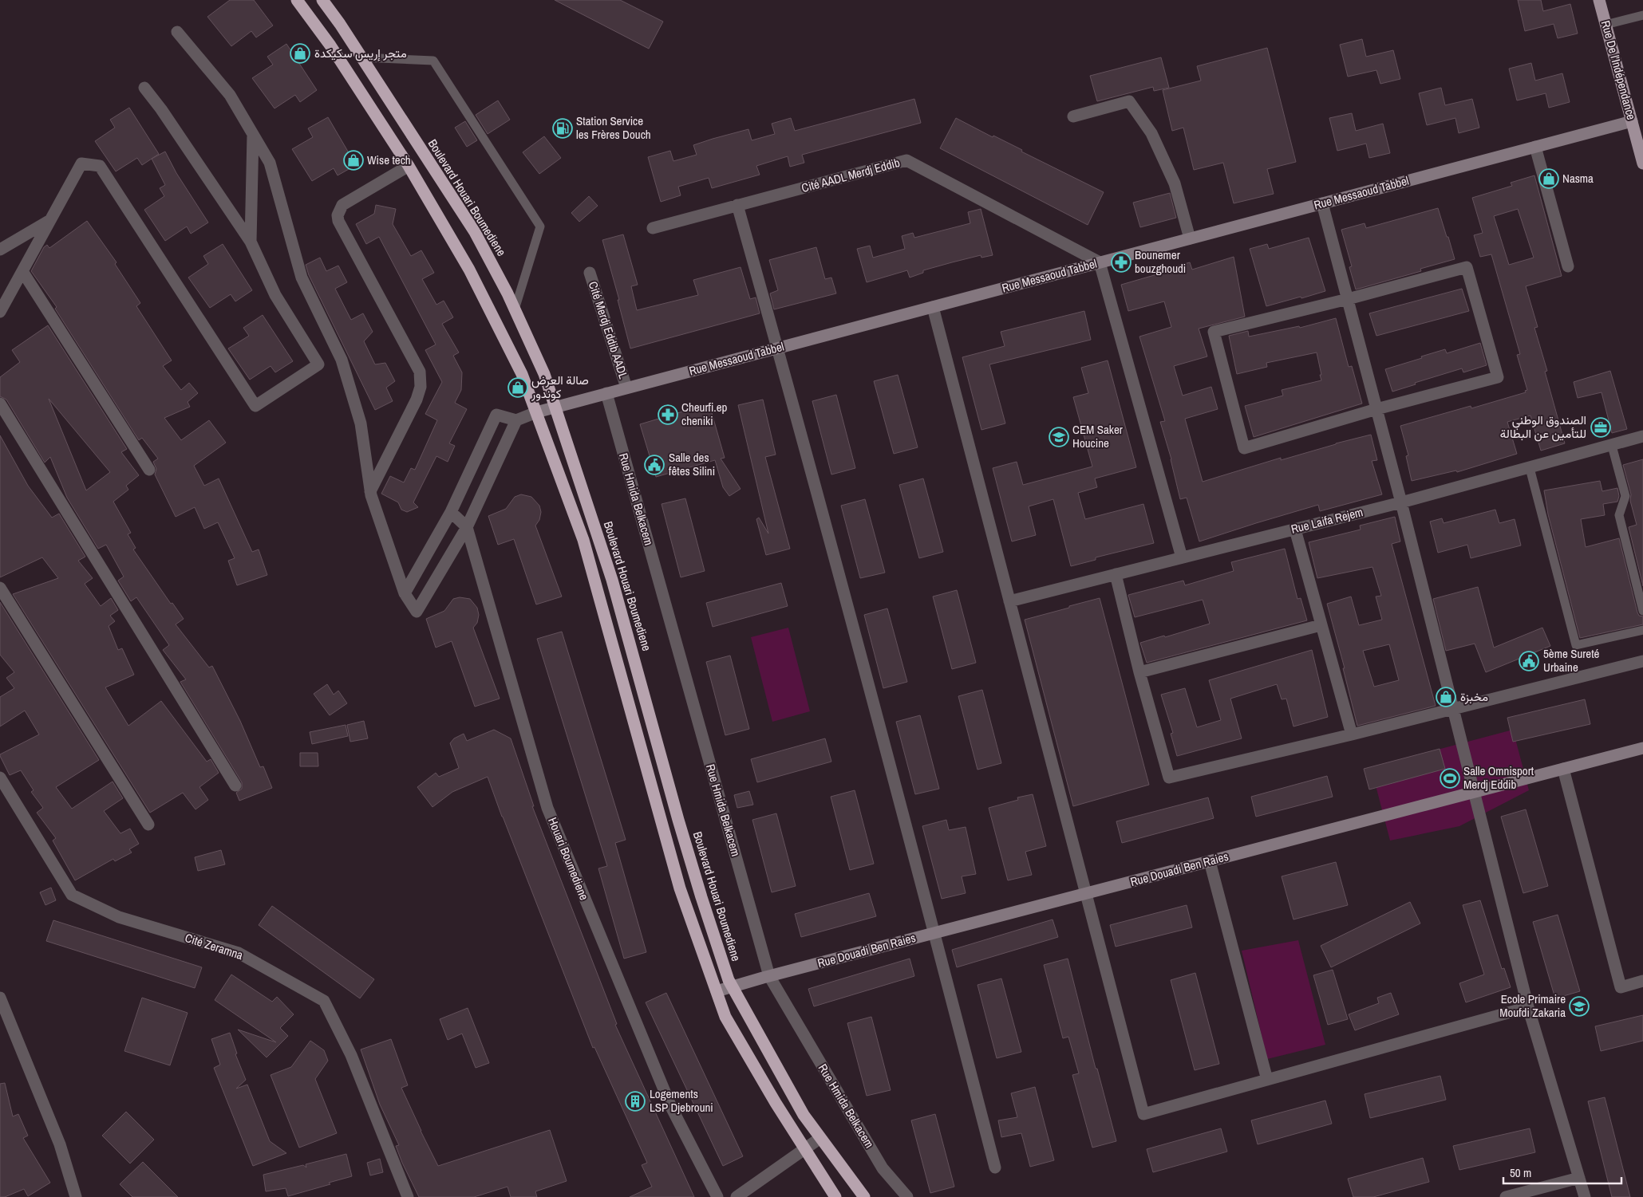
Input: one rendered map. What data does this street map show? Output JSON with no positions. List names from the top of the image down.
{
  "streets": {
    "highway": ["Boulevard Houari Boumediene"],
    "main road": ["Rue De l'Indépendance"],
    "street": [
      "Cité AADL Merdj Eddib",
      "Rue Messaoud Tabbel",
      "Cité Merdj Eddib AADL",
      "Rue Hmida Belkacem",
      "Rue Laifa Rejem",
      "Houari Boumediene",
      "Rue Douadi Ben Raies",
      "Cité Zeramna"
    ]
  },
  "crossings": [
    ["Rue De l'Indépendance", "Rue Messaoud Tabbel"],
    ["Cité AADL Merdj Eddib", "Rue Messaoud Tabbel"],
    ["Rue Messaoud Tabbel", "Boulevard Houari Boumediene"],
    ["Rue Messaoud Tabbel", "Cité Merdj Eddib AADL"],
    ["Rue Messaoud Tabbel", "Rue Hmida Belkacem"],
    ["Boulevard Houari Boumediene", "Rue Douadi Ben Raies"],
    ["Rue Hmida Belkacem", "Rue Douadi Ben Raies"]
  ],
  "places": {
    "shop": [
      "متجر إريس سكيكدة",
      "Wise tech",
      "Nasma",
      "صالة العرض كوندور",
      "مخبزة"
    ],
    "fuel station": ["Station Service les Frères Douch"],
    "pharmacy": ["Bounemer bouzghoudi", "Cheurfi.ep cheniki"],
    "office": ["الصندوق الوطني للتأمين عن البطالة"],
    "school or university": ["CEM Saker Houcine", "Ecole Primaire Moufdi Zakaria"],
    "public building": ["Salle des fêtes Silini", "5ème Sureté Urbaine"],
    "sports": ["Salle Omnisport Merdj Eddib"],
    "building": ["Logements LSP Djebrouni"]
  },
  "scale_bar": "50 m"
}
